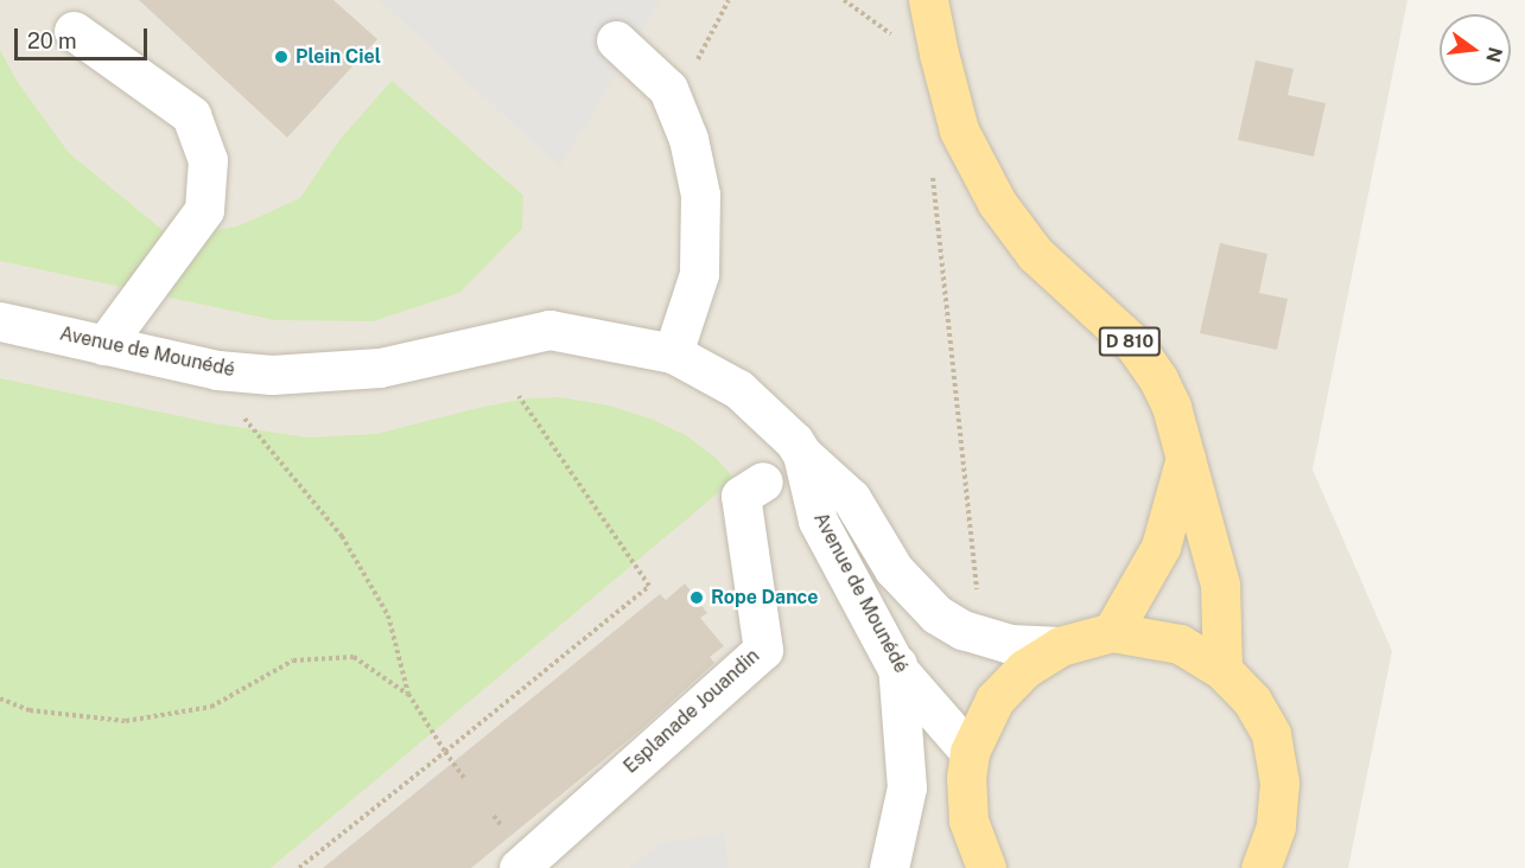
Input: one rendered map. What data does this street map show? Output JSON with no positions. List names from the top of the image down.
{
  "streets": {
    "main road": ["D 810"],
    "street": ["Avenue de Mounédé", "Esplanade Jouandin"]
  },
  "places": ["Plein Ciel", "Rope Dance"],
  "scale_bar": "20 m",
  "north": "right"
}
